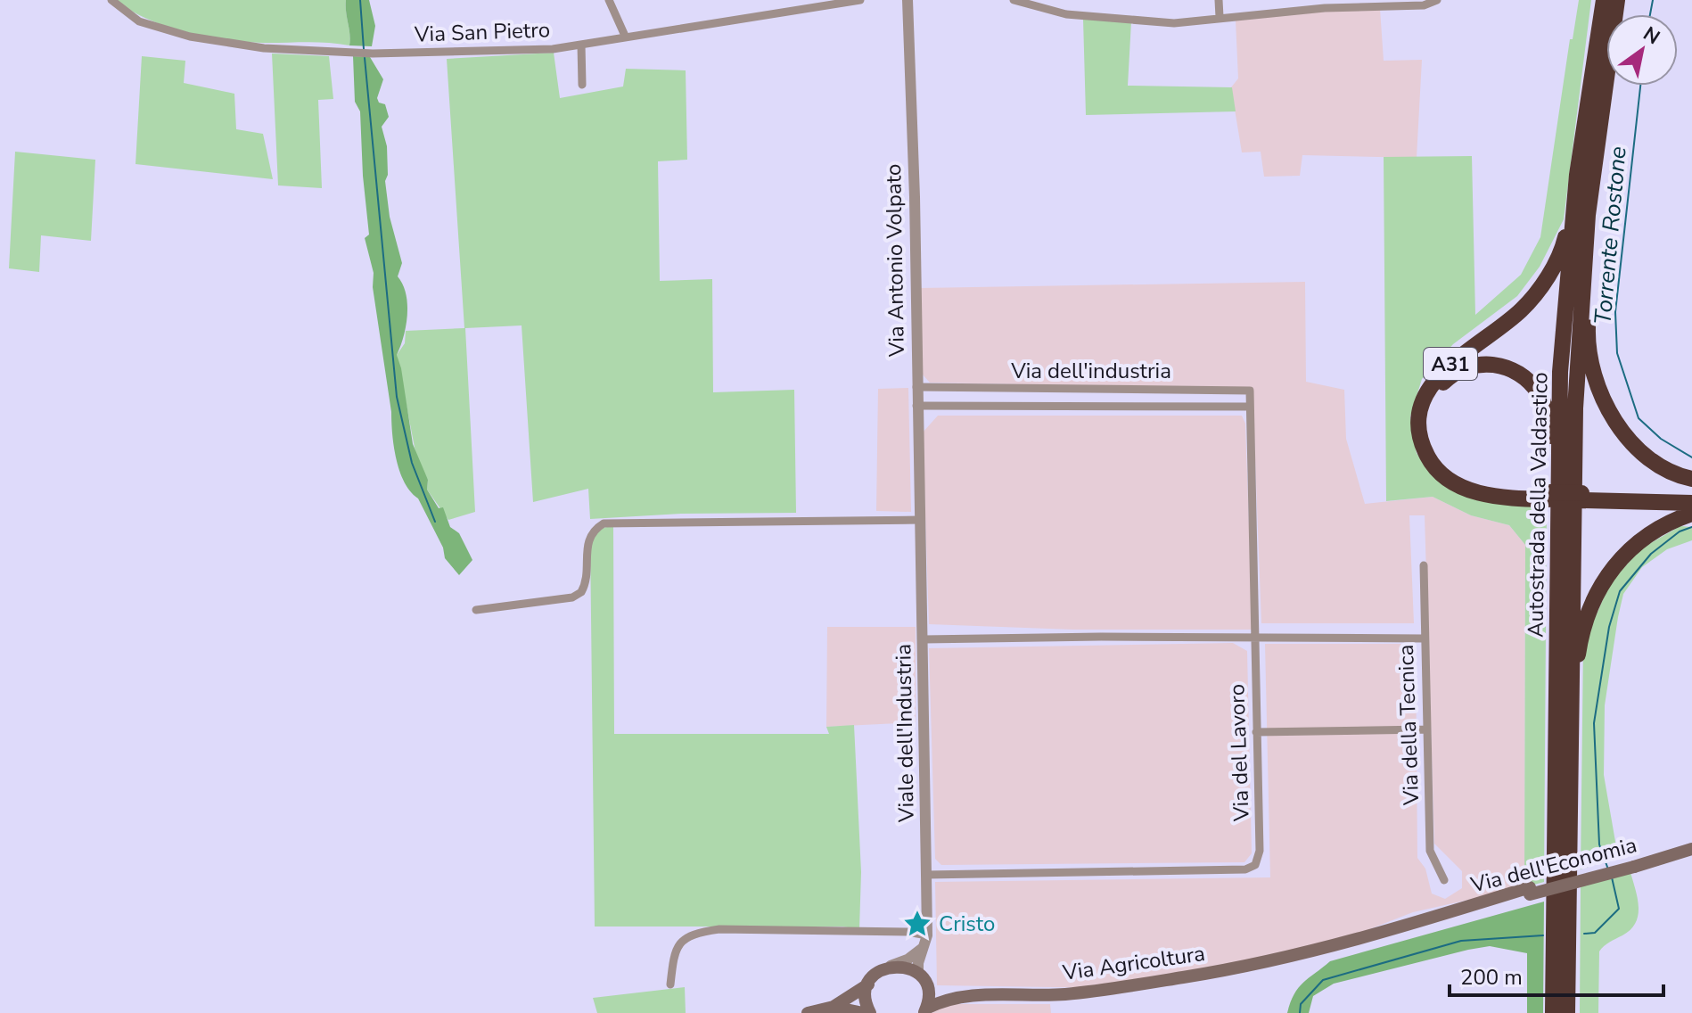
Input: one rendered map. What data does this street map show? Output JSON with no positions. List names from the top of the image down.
{
  "streets": {
    "highway": ["A31", "Autostrada della Valdastico"],
    "main road": ["Viale dell'Industria", "Via dell'Economia", "Via Agricoltura"],
    "street": [
      "Via San Pietro",
      "Via Antonio Volpato",
      "Via dell'industria",
      "Via della Tecnica",
      "Via del Lavoro"
    ]
  },
  "crossings": [
    ["Via Antonio Volpato", "Via dell'industria"],
    ["Via Antonio Volpato", "Viale dell'Industria"],
    ["A31", "Autostrada della Valdastico"],
    ["Viale dell'Industria", "Via del Lavoro"],
    ["Viale dell'Industria", "Via Agricoltura"],
    ["Via dell'Economia", "Via Agricoltura"]
  ],
  "water": ["Torrente Rostone"],
  "places": {
    "place": ["Cristo"]
  },
  "scale_bar": "200 m",
  "north": "top right"
}
